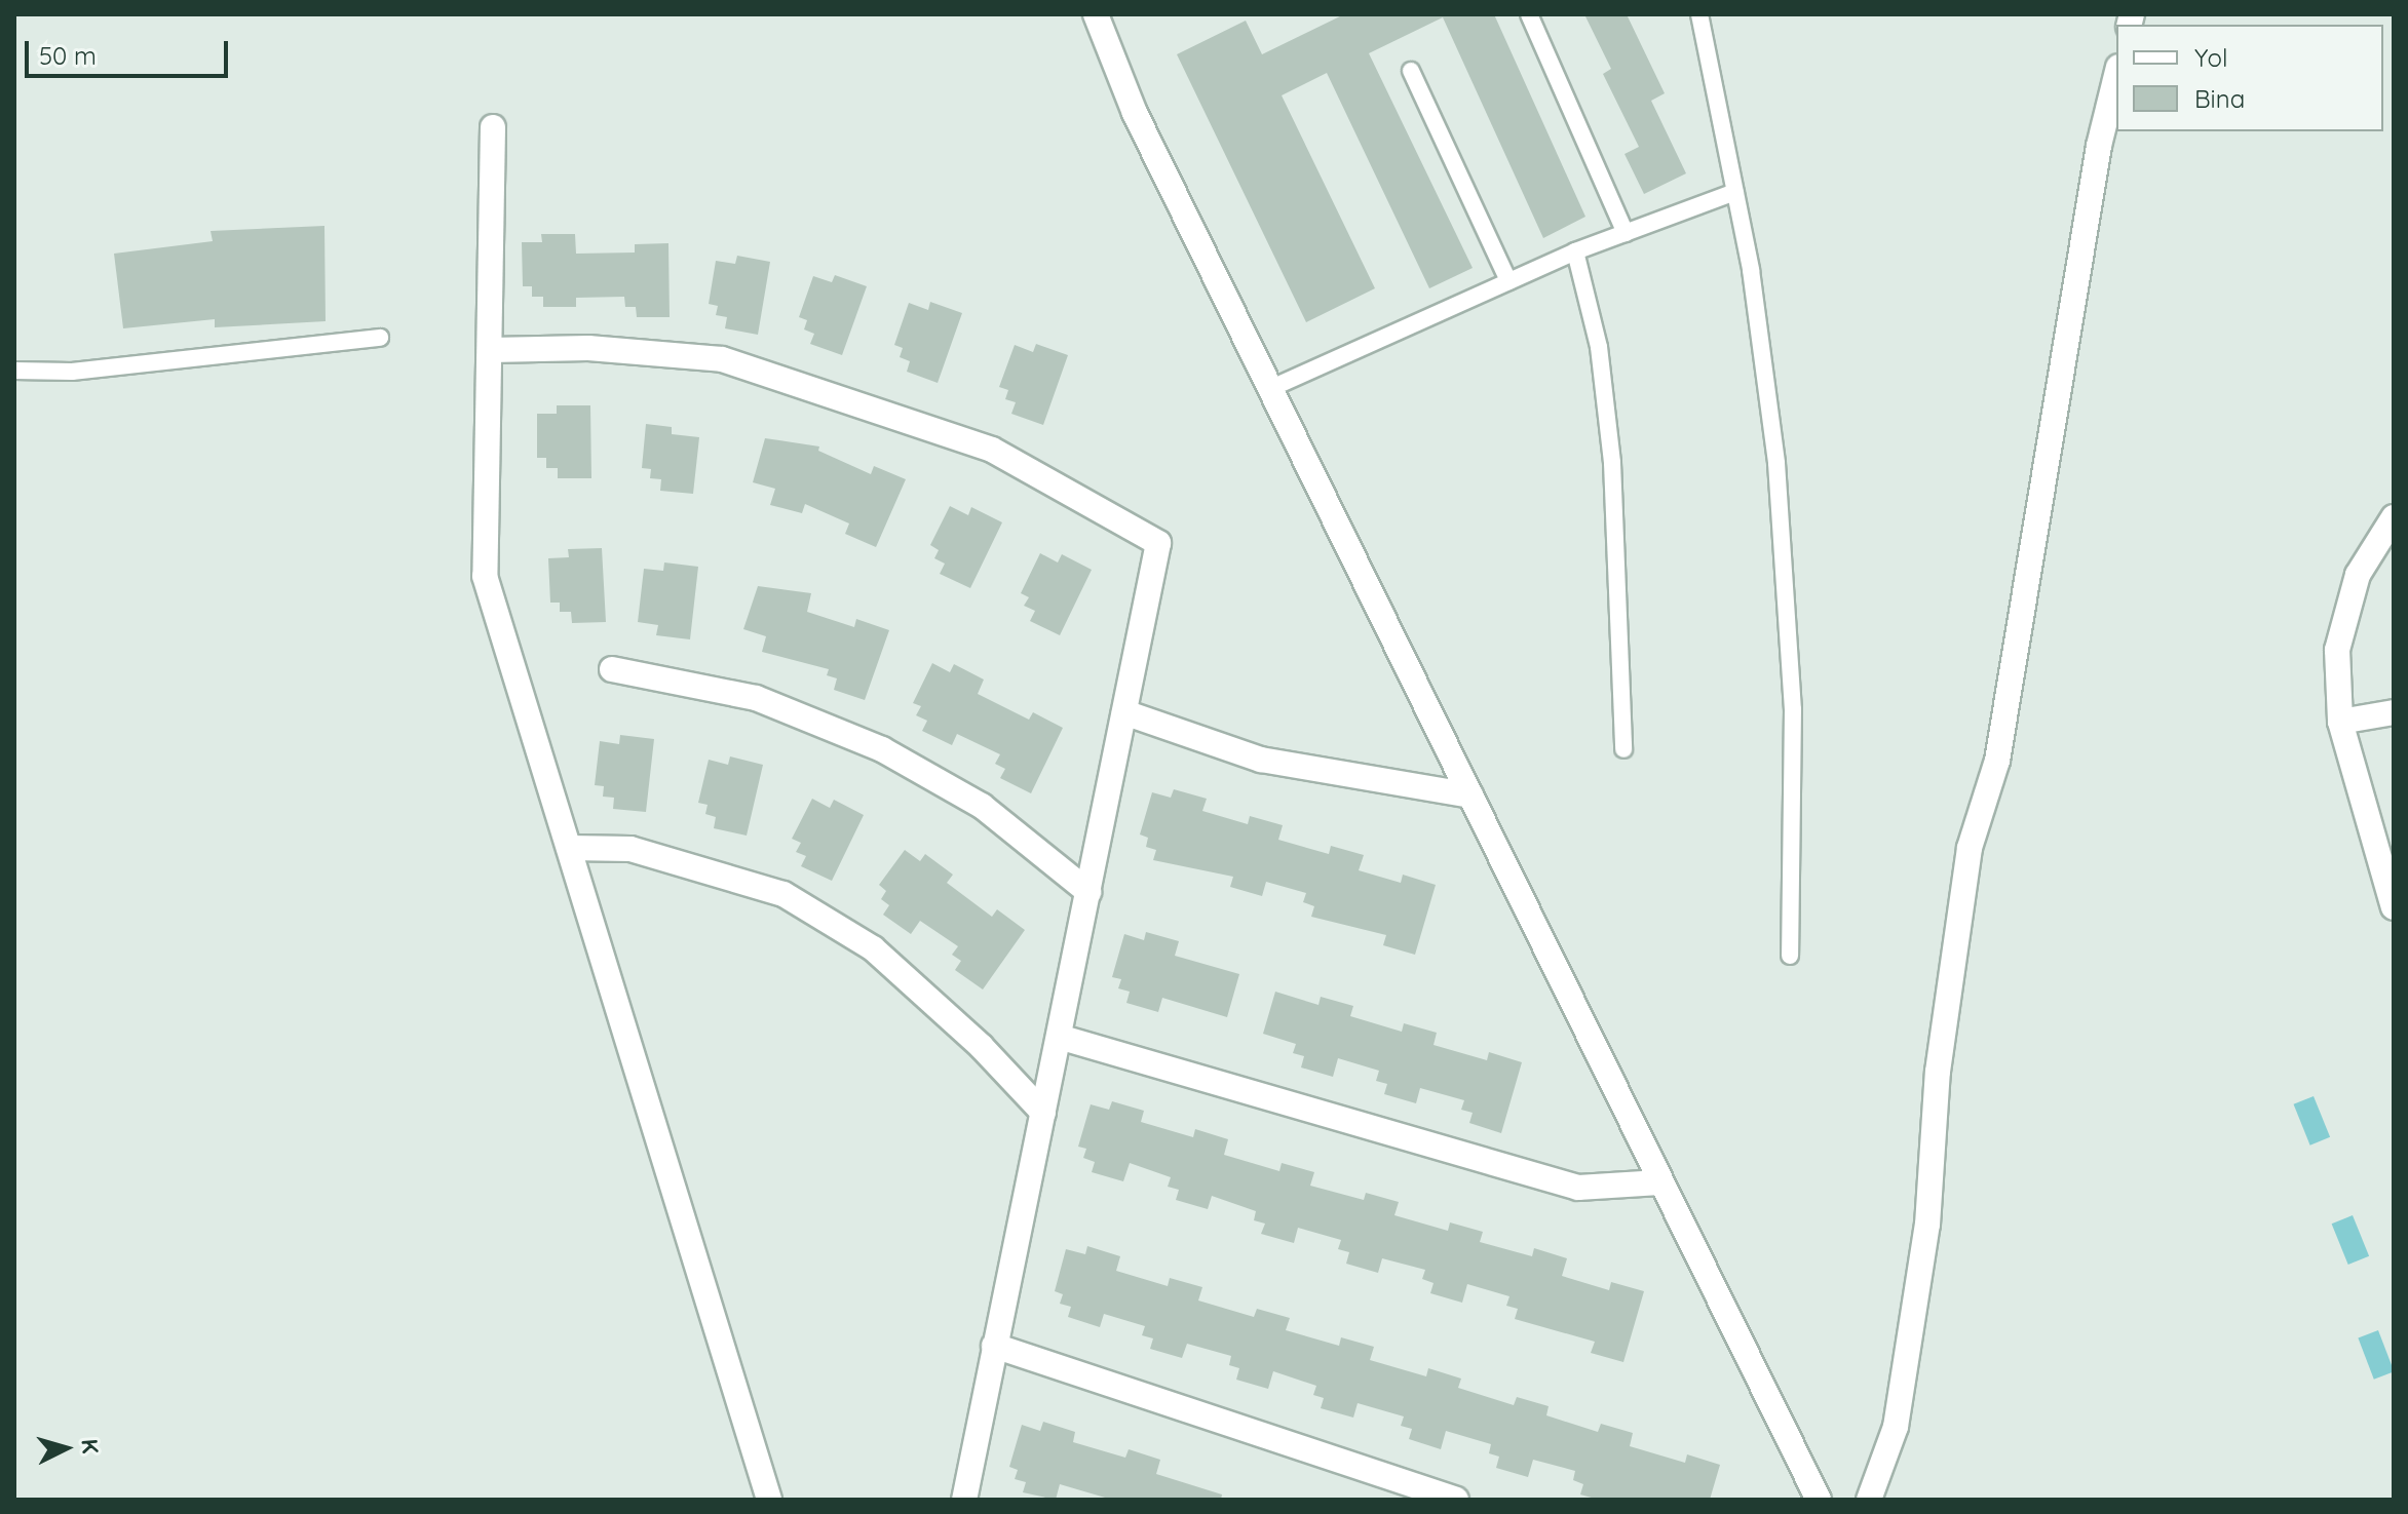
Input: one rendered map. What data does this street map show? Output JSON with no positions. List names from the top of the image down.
{
  "legend": ["Yol", "Bina"],
  "scale_bar": "50 m",
  "north": "right"
}
